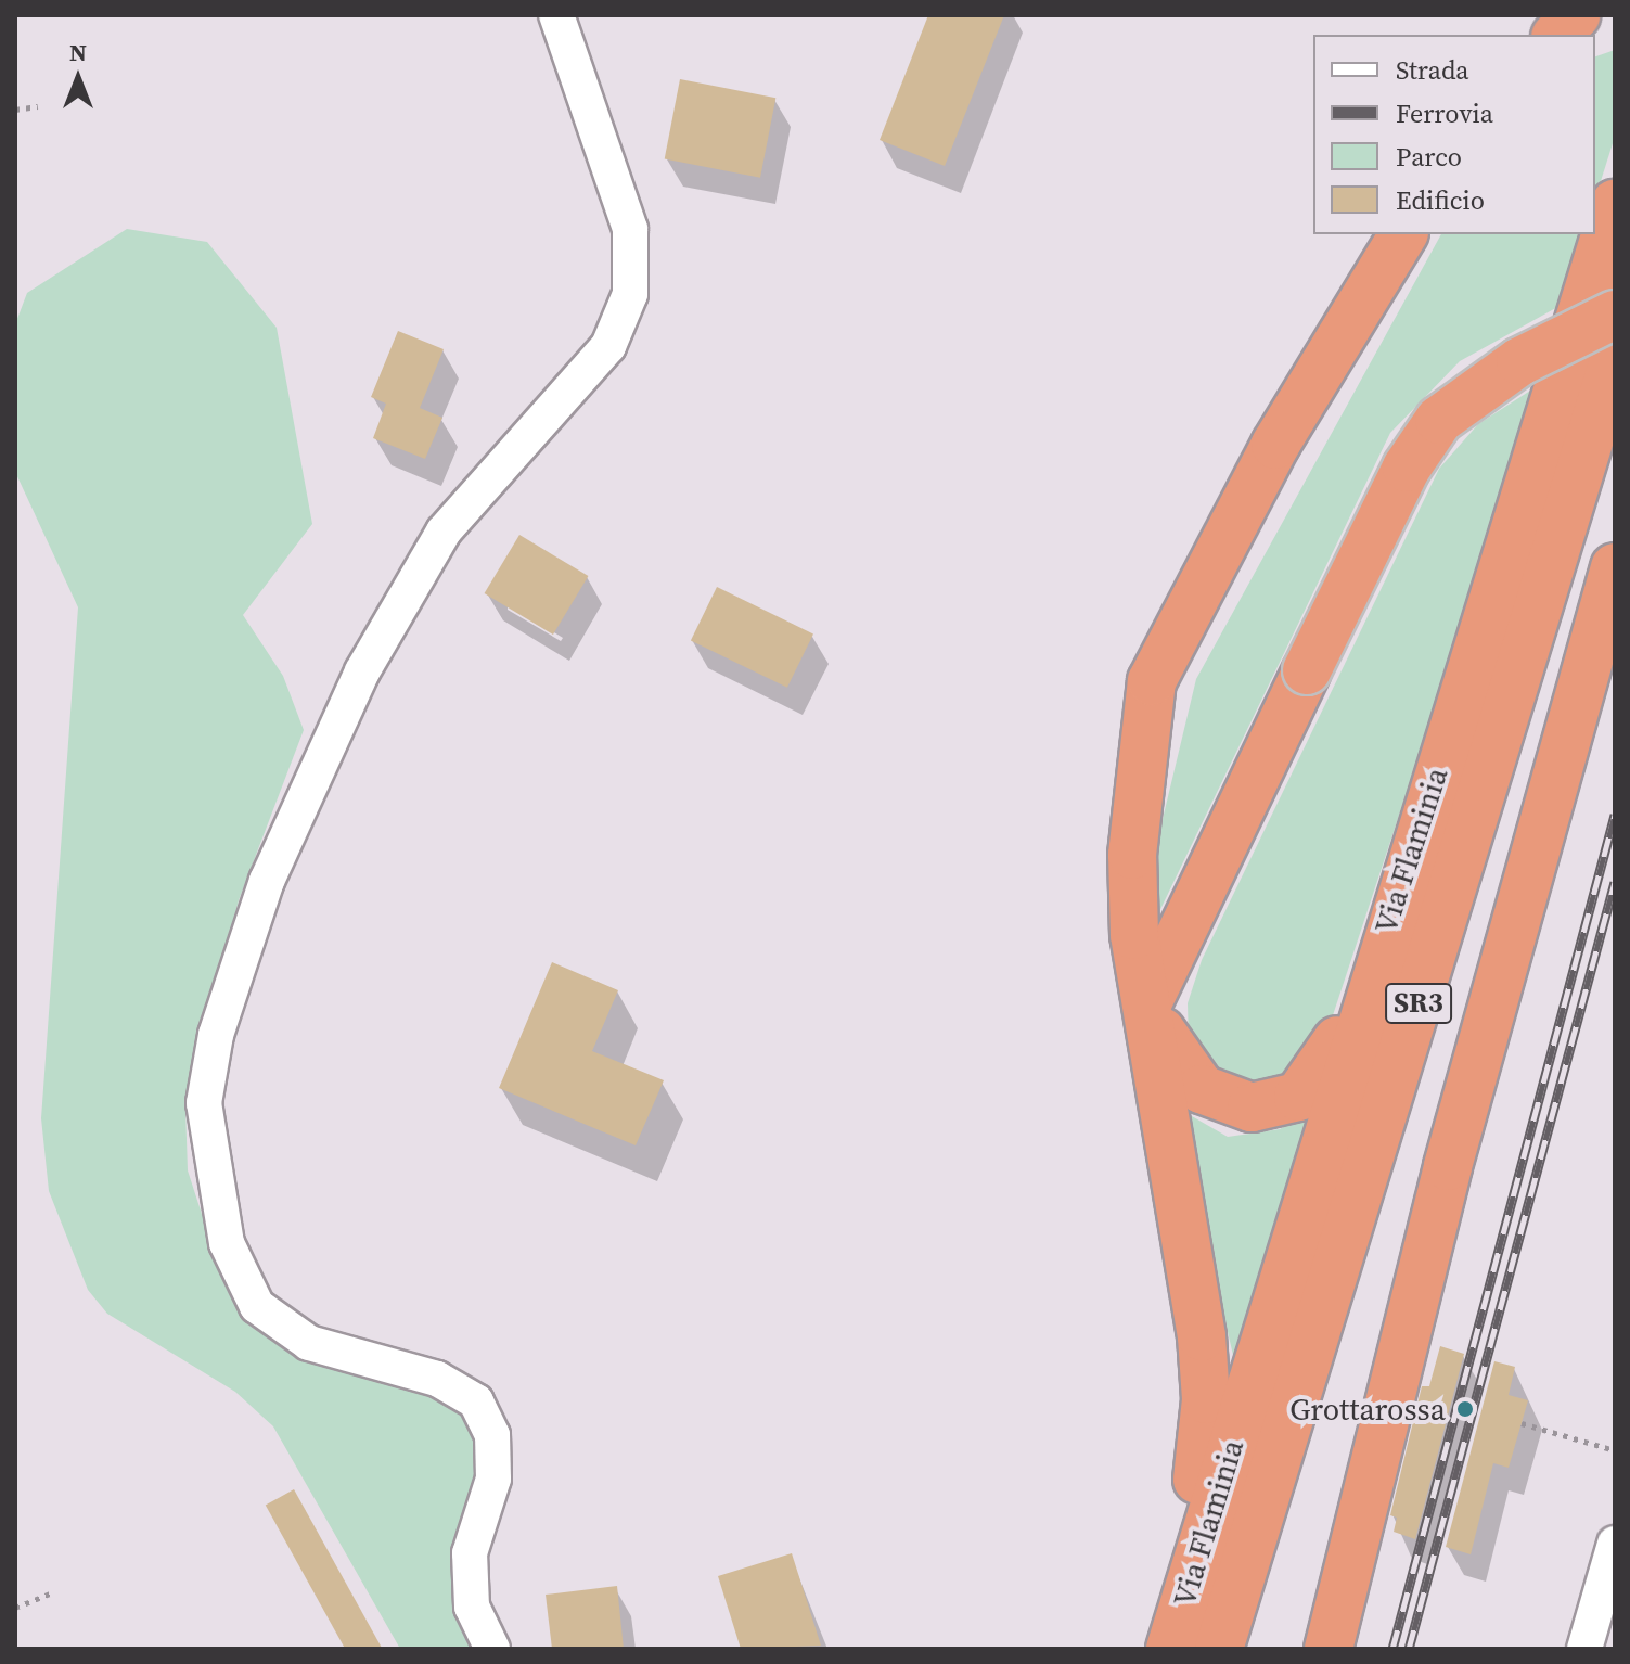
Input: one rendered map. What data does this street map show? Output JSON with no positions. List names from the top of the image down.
{
  "streets": {
    "highway": ["Via Flaminia", "SR3"]
  },
  "places": ["Grottarossa"],
  "legend": [
    "Strada",
    "Ferrovia",
    "Parco",
    "Edificio"
  ],
  "north": "top"
}
